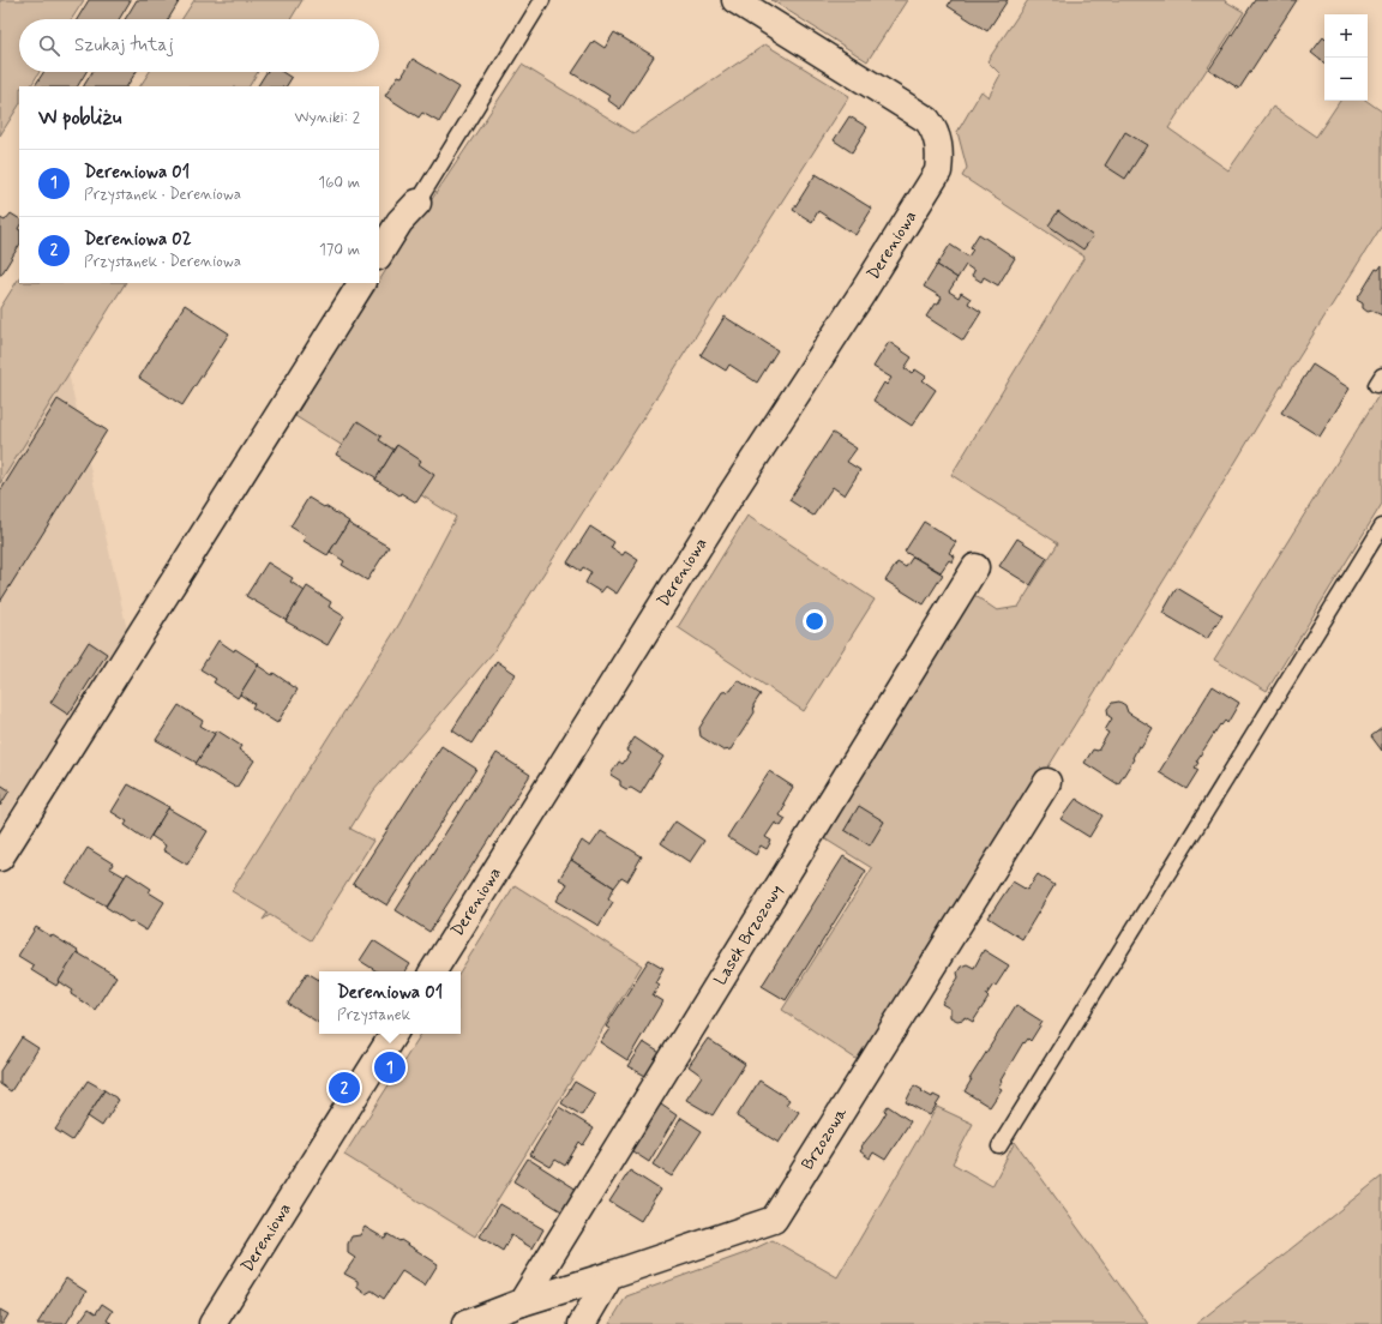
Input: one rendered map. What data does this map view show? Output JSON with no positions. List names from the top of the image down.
{
  "streets": {
    "street": ["Dereniowa", "Lasek Brzozowy", "Brzozowa"]
  },
  "crossings": [
    ["Lasek Brzozowy", "Brzozowa"]
  ],
  "page": {
    "map_buttons": ["+", "−"],
    "search": "Szukaj tutaj",
    "heading": ["W pobliżu", "Wyniki: 2"],
    "list": [
      {
        "mark": "1",
        "name": "Dereniowa 01",
        "note": "Przystanek · Dereniowa",
        "value": "160 m"
      },
      {
        "mark": "2",
        "name": "Dereniowa 02",
        "note": "Przystanek · Dereniowa",
        "value": "170 m"
      }
    ],
    "popup": ["Dereniowa 01", "Przystanek"],
    "pins": ["1", "2"]
  }
}
